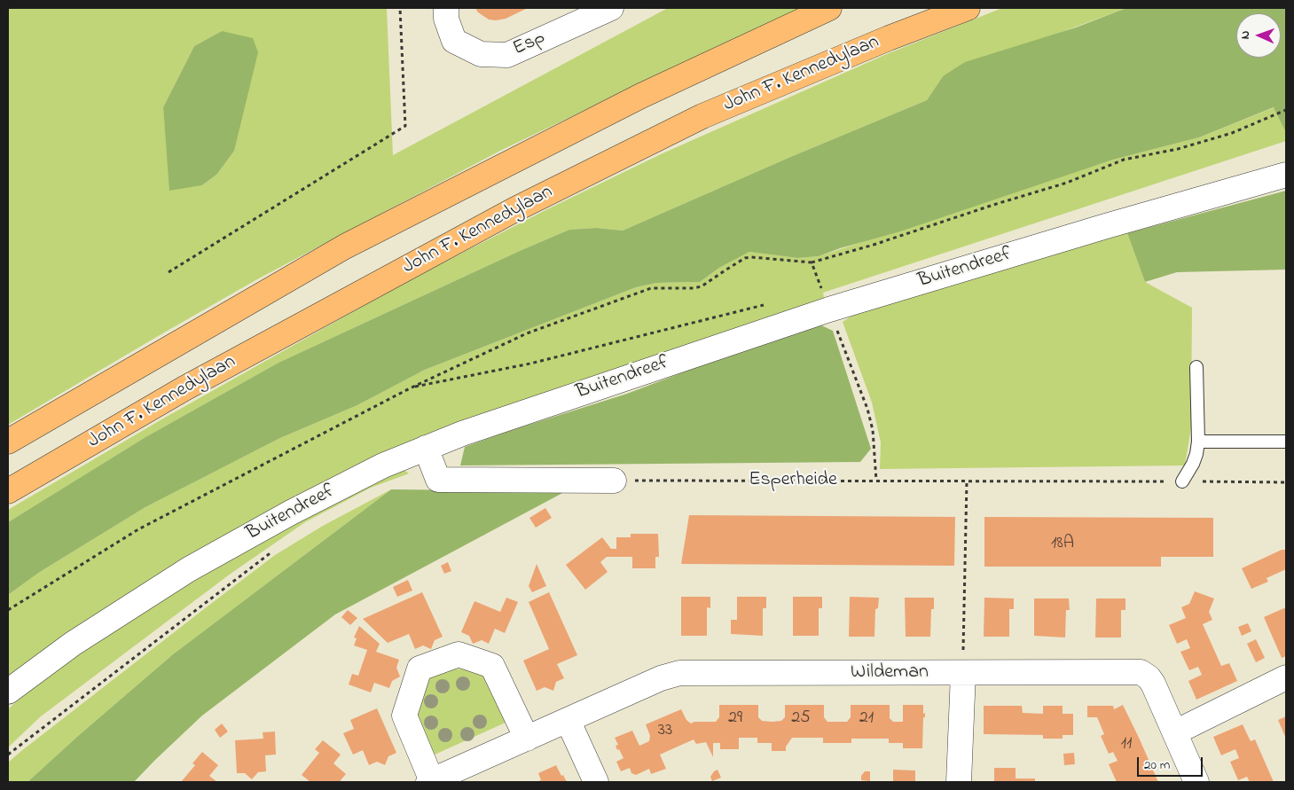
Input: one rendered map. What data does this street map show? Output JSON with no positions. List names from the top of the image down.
{
  "streets": {
    "highway": ["John F. Kennedylaan"],
    "street": ["Esp", "Buitendreef", "Wildeman"],
    "path": ["Esperheide"]
  },
  "house_numbers": [
    "18A",
    "29",
    "25",
    "21",
    "33",
    "11"
  ],
  "scale_bar": "20 m",
  "north": "left"
}
